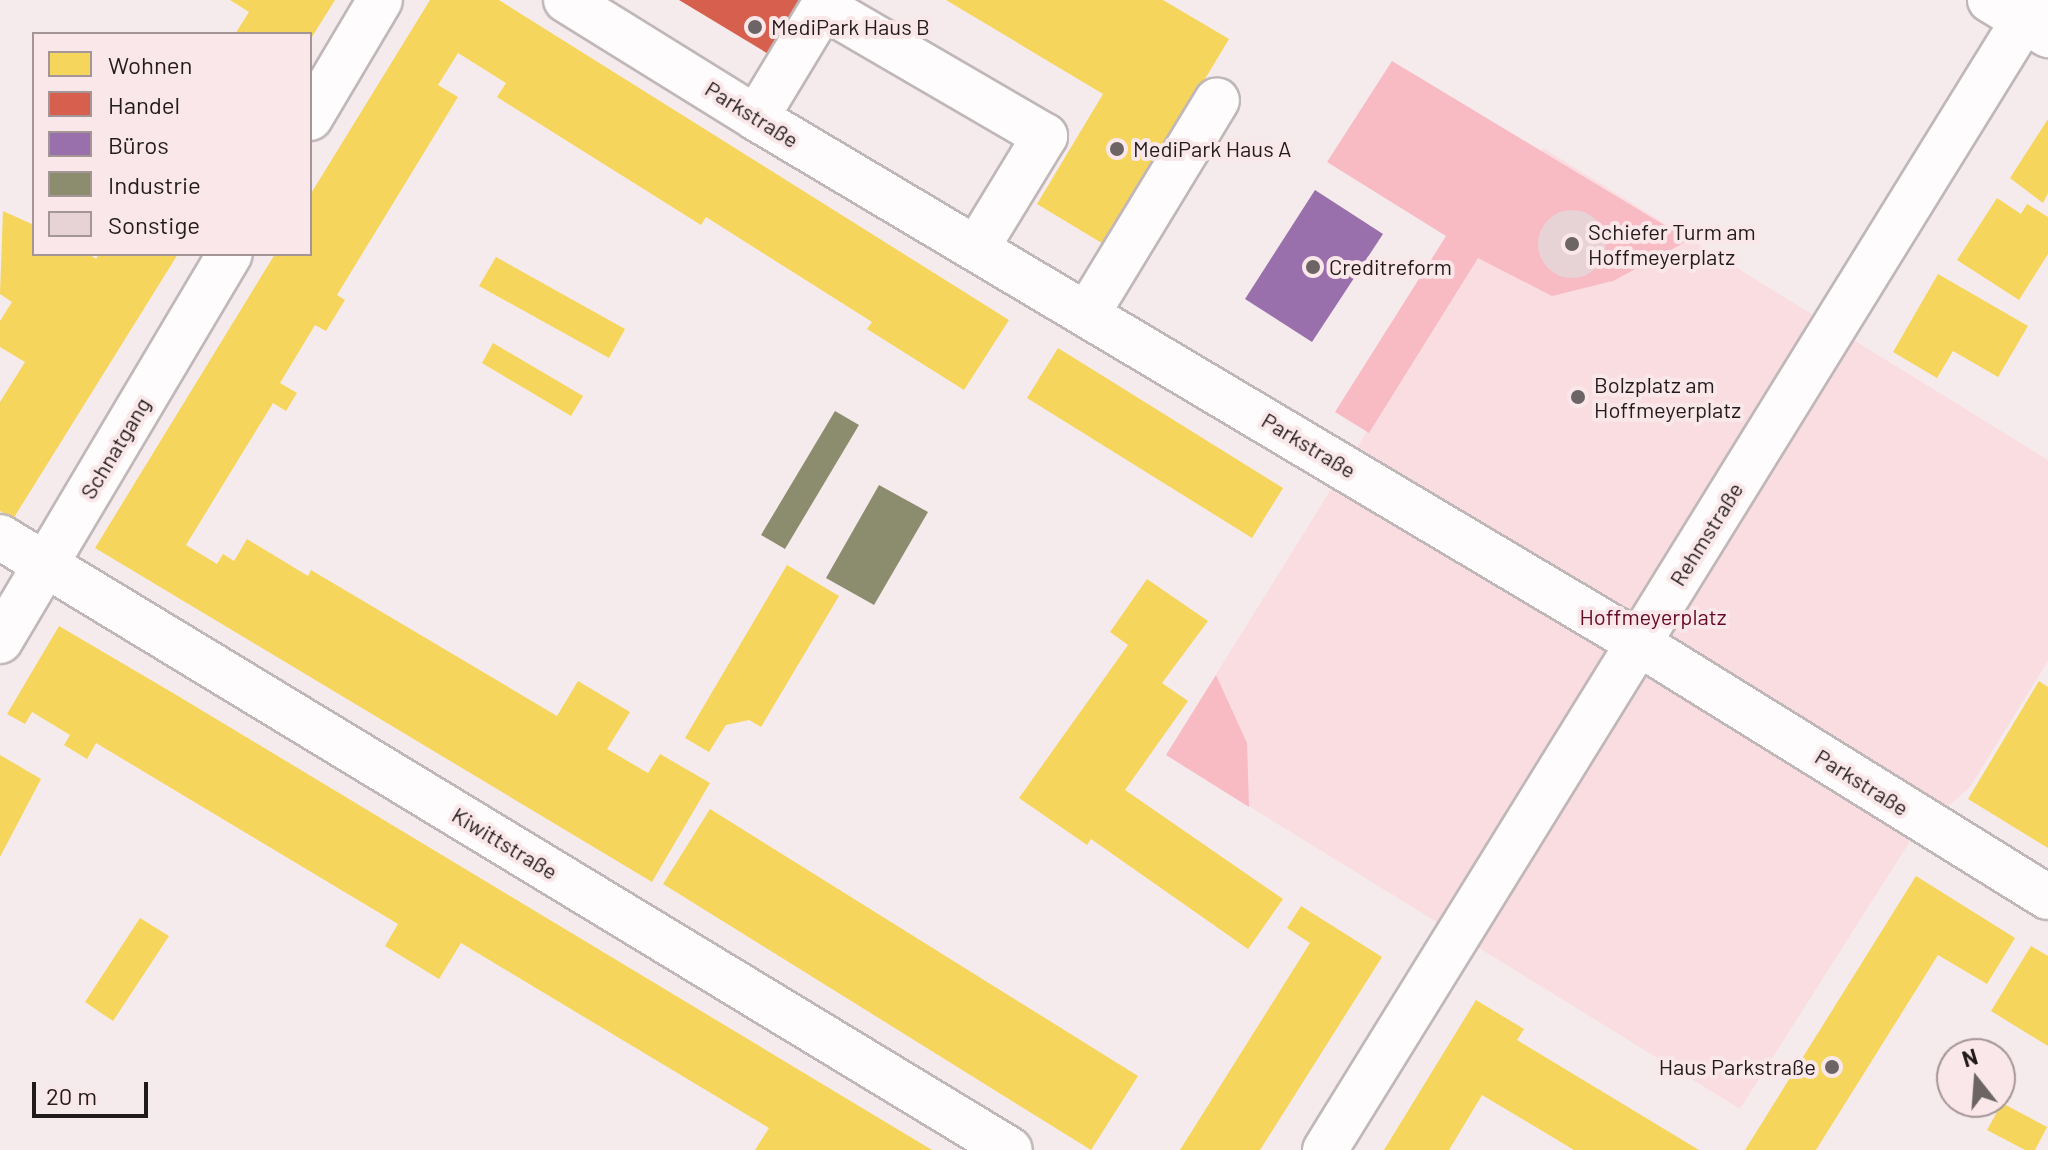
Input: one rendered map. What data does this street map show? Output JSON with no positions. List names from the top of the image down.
{
  "streets": {
    "street": [
      "Parkstraße",
      "Schnatgang",
      "Rehmstraße",
      "Kiwittstraße"
    ]
  },
  "crossings": [
    ["Parkstraße", "Rehmstraße"],
    ["Schnatgang", "Kiwittstraße"]
  ],
  "parks": ["Hoffmeyerplatz"],
  "places": [
    "MediPark Haus B",
    "MediPark Haus A",
    "Schiefer Turm am Hoffmeyerplatz",
    "Creditreform",
    "Bolzplatz am Hoffmeyerplatz",
    "Haus Parkstraße"
  ],
  "legend": [
    "Wohnen",
    "Handel",
    "Büros",
    "Industrie",
    "Sonstige"
  ],
  "scale_bar": "20 m",
  "north": "top"
}
